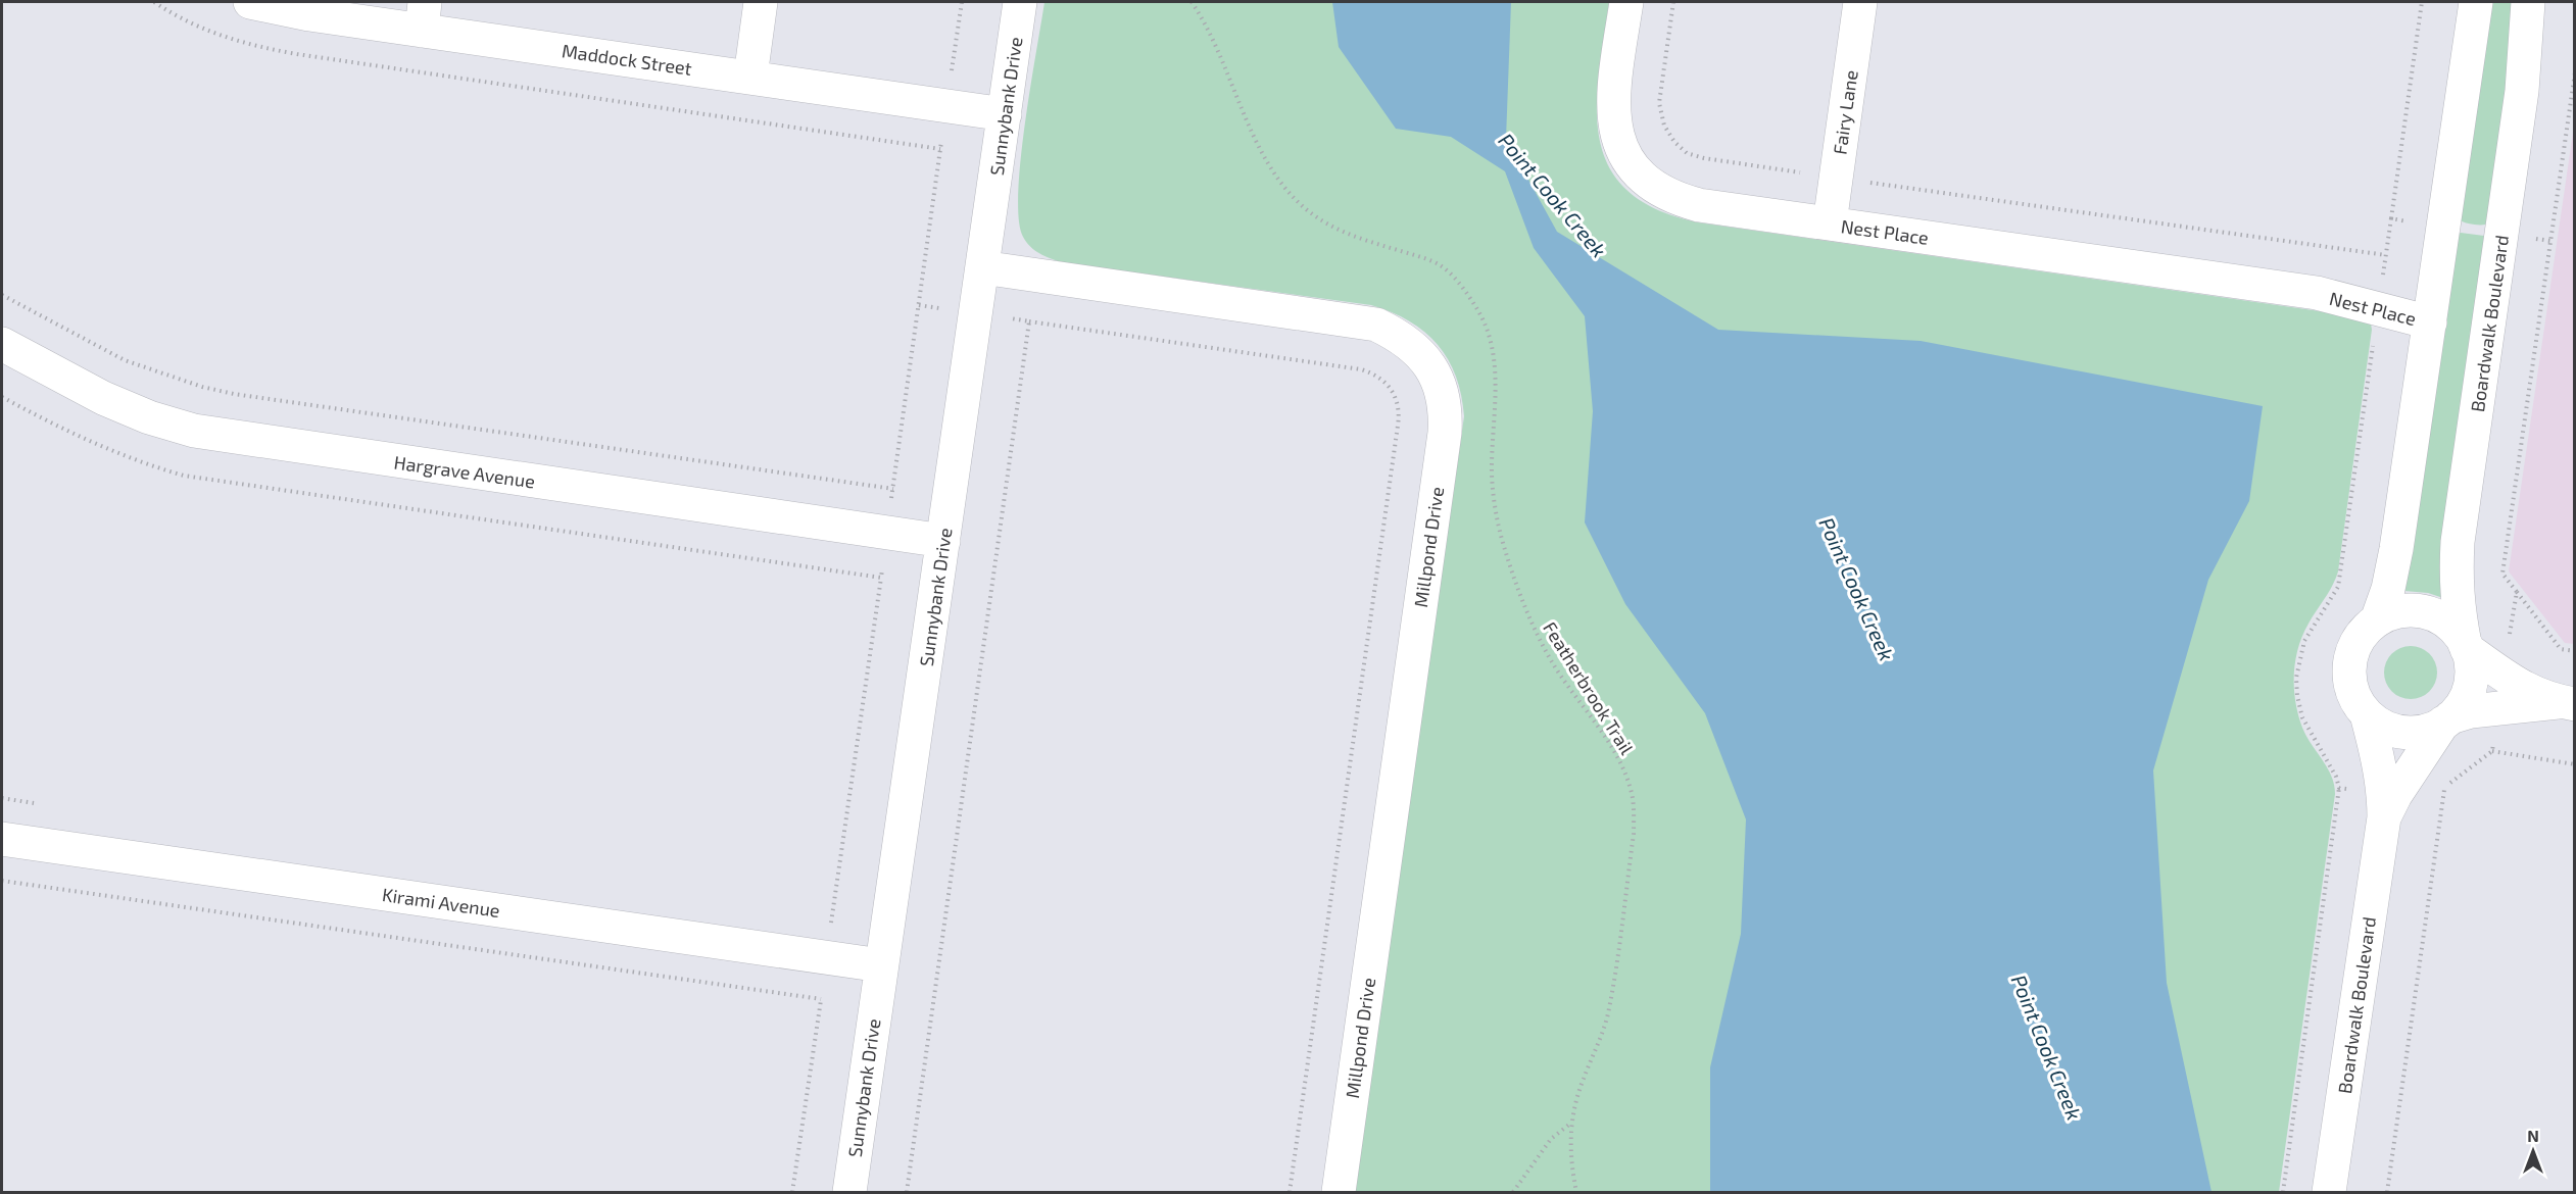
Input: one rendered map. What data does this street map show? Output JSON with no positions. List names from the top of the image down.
{
  "streets": {
    "street": [
      "Maddock Street",
      "Sunnybank Drive",
      "Fairy Lane",
      "Nest Place",
      "Boardwalk Boulevard",
      "Hargrave Avenue",
      "Millpond Drive",
      "Kirami Avenue"
    ],
    "path": ["Featherbrook Trail"]
  },
  "crossings": [
    ["Maddock Street", "Sunnybank Drive"],
    ["Sunnybank Drive", "Hargrave Avenue"],
    ["Sunnybank Drive", "Millpond Drive"],
    ["Sunnybank Drive", "Kirami Avenue"],
    ["Fairy Lane", "Nest Place"]
  ],
  "water": ["Point Cook Creek"],
  "north": "top"
}
